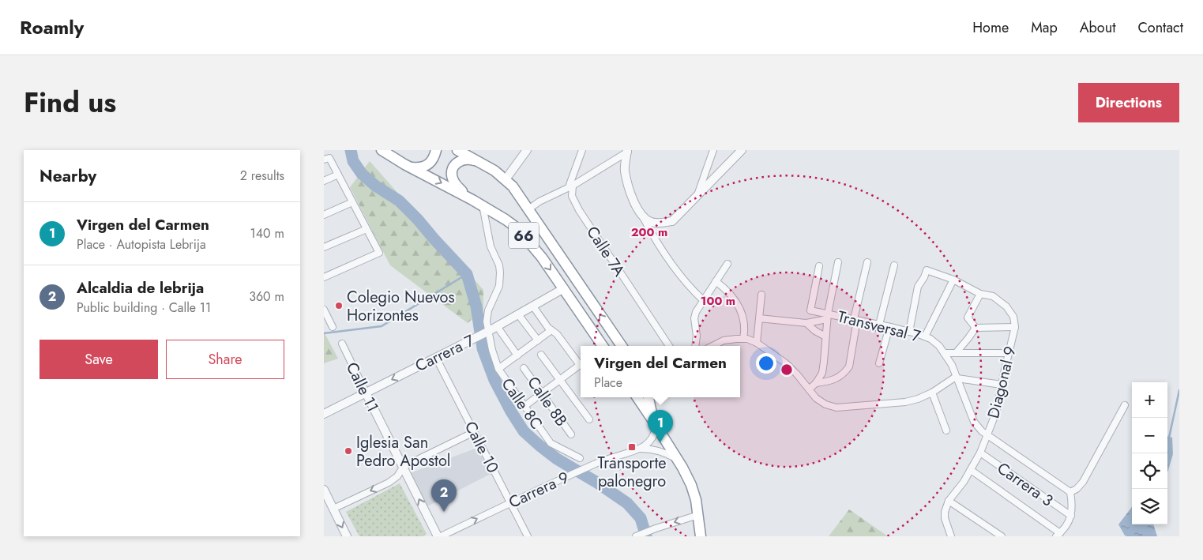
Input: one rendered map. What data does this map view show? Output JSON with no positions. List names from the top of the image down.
{
  "streets": {
    "highway": ["66"],
    "street": [
      "Calle 7A",
      "Transversal 7",
      "Carrera 7",
      "Diagonal 9",
      "Calle 11",
      "Calle 8B",
      "Calle 8C",
      "Calle 10",
      "Carrera 3",
      "Carrera 9"
    ]
  },
  "crossings": [
    ["66", "Carrera 7"],
    ["66", "Calle 8C"],
    ["Transversal 7", "Diagonal 9"],
    ["Carrera 7", "Calle 11"],
    ["Carrera 7", "Calle 8C"],
    ["Carrera 7", "Calle 10"],
    ["Diagonal 9", "Carrera 3"],
    ["Calle 11", "Carrera 9"],
    ["Calle 10", "Carrera 9"]
  ],
  "one_way": ["Calle 11"],
  "places": {
    "other": ["Colegio Nuevos Horizontes", "Iglesia San Pedro Apostol"],
    "transit": ["Transporte palonegro"]
  },
  "page": {
    "header": "Roamly",
    "nav": [
      "Home",
      "Map",
      "About",
      "Contact"
    ],
    "title": "Find us",
    "buttons": [
      "Directions",
      ["Save", "Share"]
    ],
    "heading": ["Nearby", "2 results"],
    "list": [
      {
        "mark": "1",
        "name": "Virgen del Carmen",
        "note": "Place · Autopista Lebrija",
        "value": "140 m"
      },
      {
        "mark": "2",
        "name": "Alcaldia de lebrija",
        "note": "Public building · Calle 11",
        "value": "360 m"
      }
    ],
    "popup": ["Virgen del Carmen", "Place"],
    "map_buttons": ["+", "−"],
    "pins": ["1", "2"]
  },
  "rings": ["200 m", "100 m"]
}
